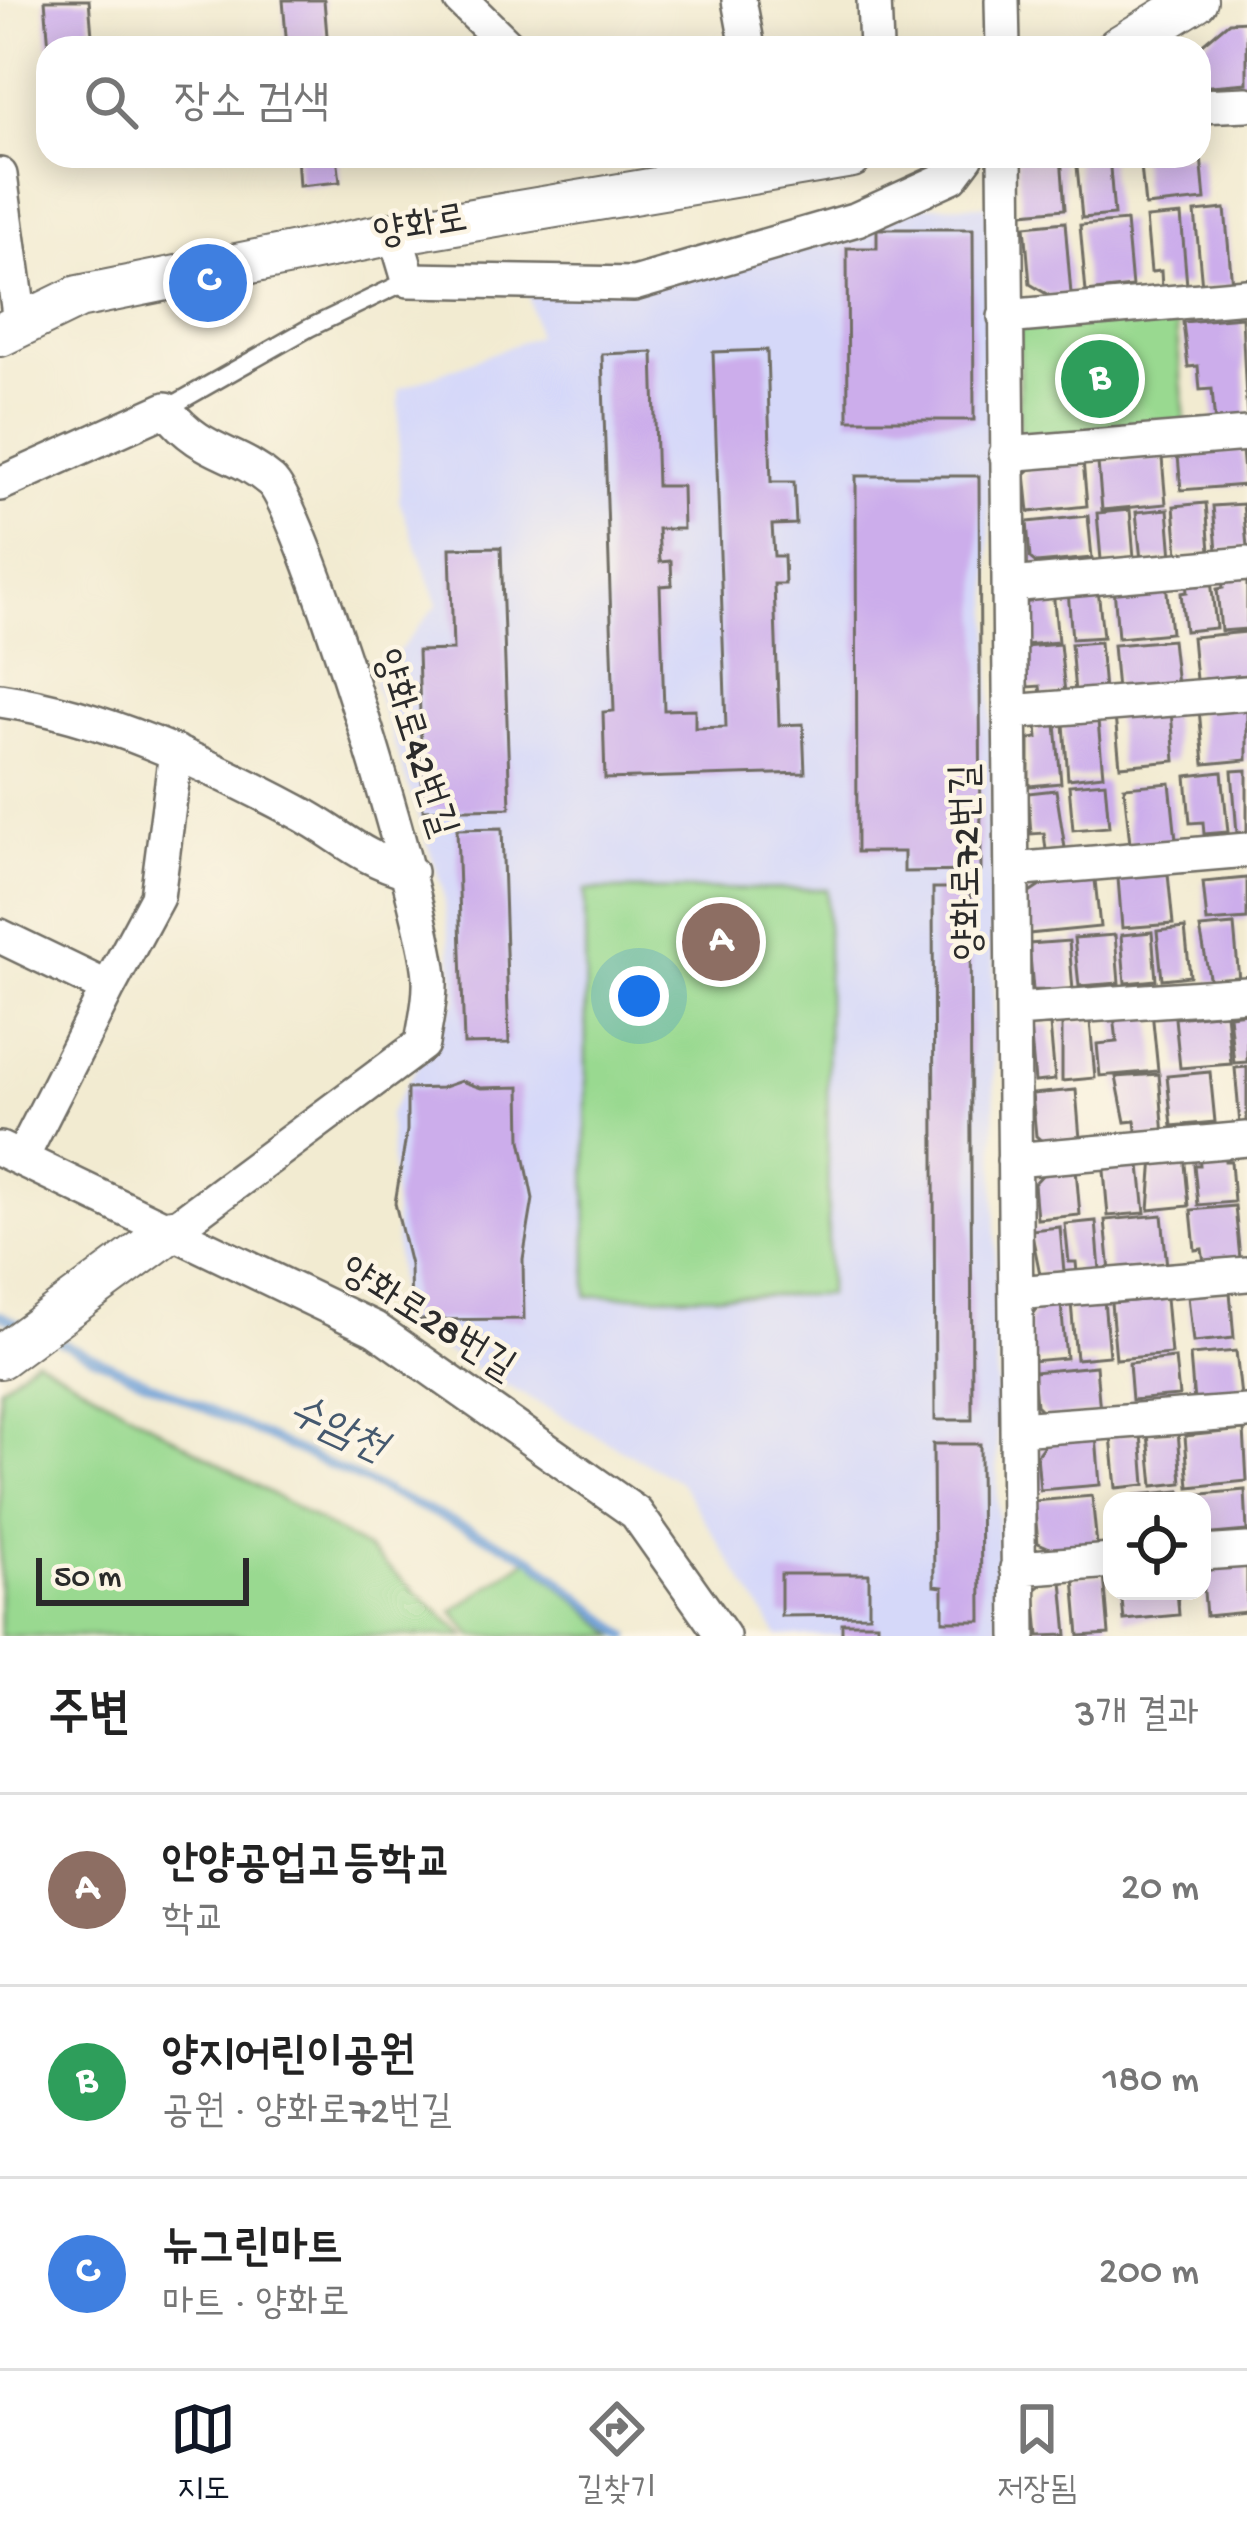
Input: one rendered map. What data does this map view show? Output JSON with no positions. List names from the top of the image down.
{
  "streets": {
    "street": [
      "양화로",
      "양화로42번길",
      "양화로72번길",
      "양화로28번길"
    ]
  },
  "crossings": [
    ["양화로", "양화로42번길"],
    ["양화로42번길", "양화로28번길"]
  ],
  "water": ["수암천"],
  "scale_bar": "50 m",
  "page": {
    "search": "장소 검색",
    "pins": ["C", "B", "A"],
    "scale": "50 m",
    "heading": ["주변", "3개 결과"],
    "list": [
      {
        "mark": "A",
        "name": "안양공업고등학교",
        "note": "학교",
        "value": "20 m"
      },
      {
        "mark": "B",
        "name": "양지어린이공원",
        "note": "공원 · 양화로72번길",
        "value": "180 m"
      },
      {
        "mark": "C",
        "name": "뉴그린마트",
        "note": "마트 · 양화로",
        "value": "200 m"
      }
    ],
    "nav": ["지도", "길찾기", "저장됨"]
  }
}
